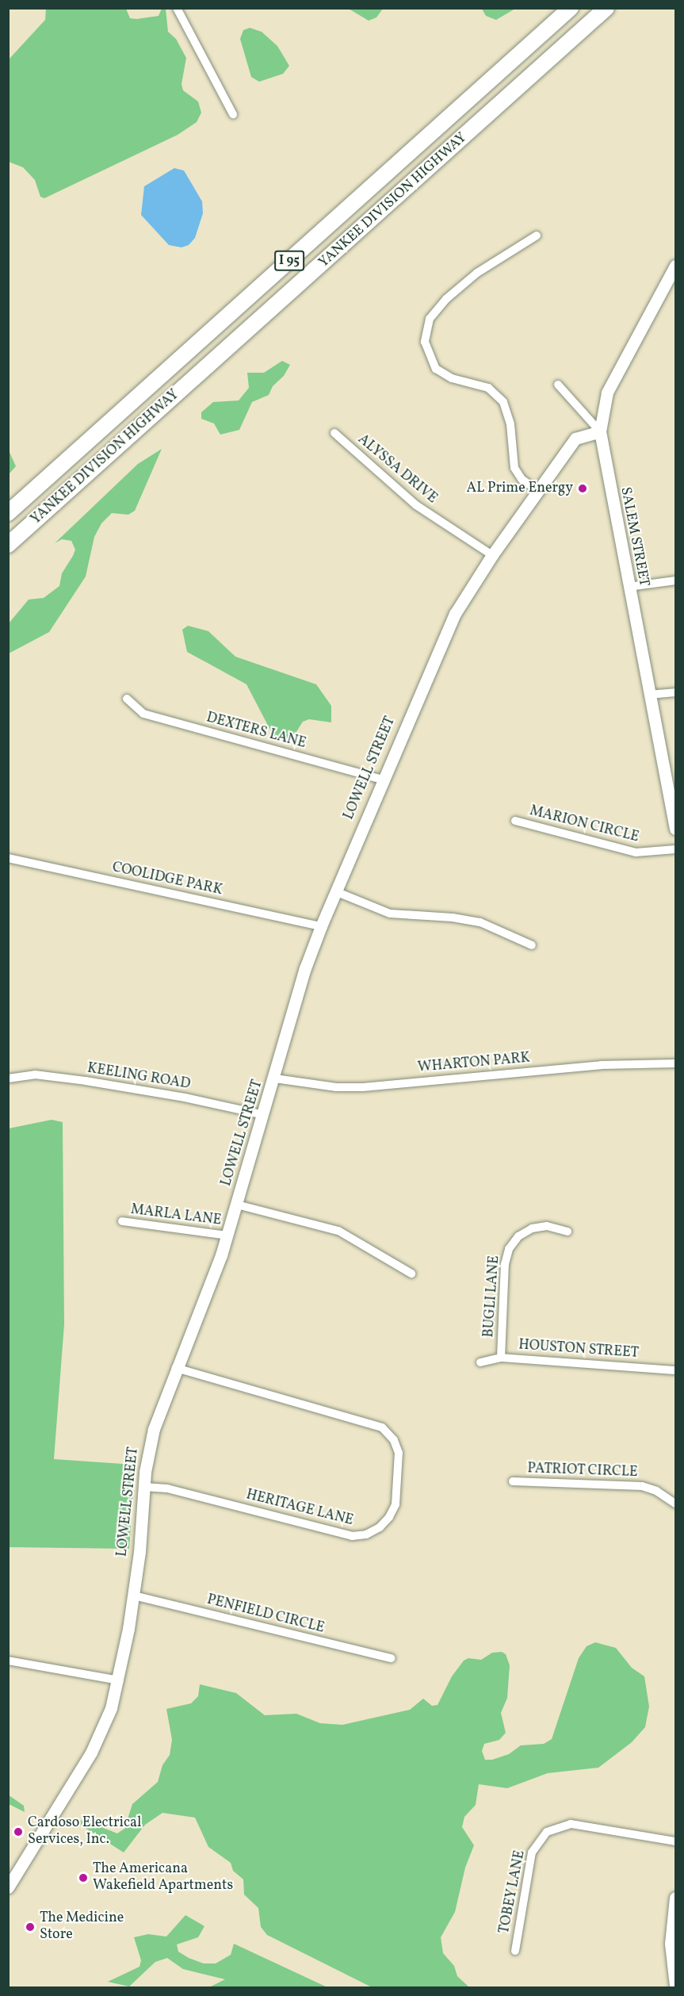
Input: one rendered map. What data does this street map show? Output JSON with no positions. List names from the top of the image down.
{
  "streets": {
    "highway": ["YANKEE DIVISION HIGHWAY", "I 95"],
    "main road": ["SALEM STREET", "LOWELL STREET"],
    "street": [
      "ALYSSA DRIVE",
      "DEXTERS LANE",
      "MARION CIRCLE",
      "COOLIDGE PARK",
      "WHARTON PARK",
      "KEELING ROAD",
      "MARLA LANE",
      "BUGLI LANE",
      "HOUSTON STREET",
      "PATRIOT CIRCLE",
      "HERITAGE LANE",
      "PENFIELD CIRCLE",
      "TOBEY LANE"
    ]
  },
  "crossings": [
    ["ALYSSA DRIVE", "LOWELL STREET"],
    ["SALEM STREET", "LOWELL STREET"],
    ["DEXTERS LANE", "LOWELL STREET"],
    ["LOWELL STREET", "COOLIDGE PARK"],
    ["LOWELL STREET", "WHARTON PARK"],
    ["LOWELL STREET", "KEELING ROAD"],
    ["LOWELL STREET", "MARLA LANE"],
    ["LOWELL STREET", "HERITAGE LANE"],
    ["LOWELL STREET", "PENFIELD CIRCLE"],
    ["BUGLI LANE", "HOUSTON STREET"]
  ],
  "places": [
    "AL Prime Energy",
    "Cardoso Electrical Services, Inc.",
    "The Americana Wakefield Apartments",
    "The Medicine Store"
  ]
}
